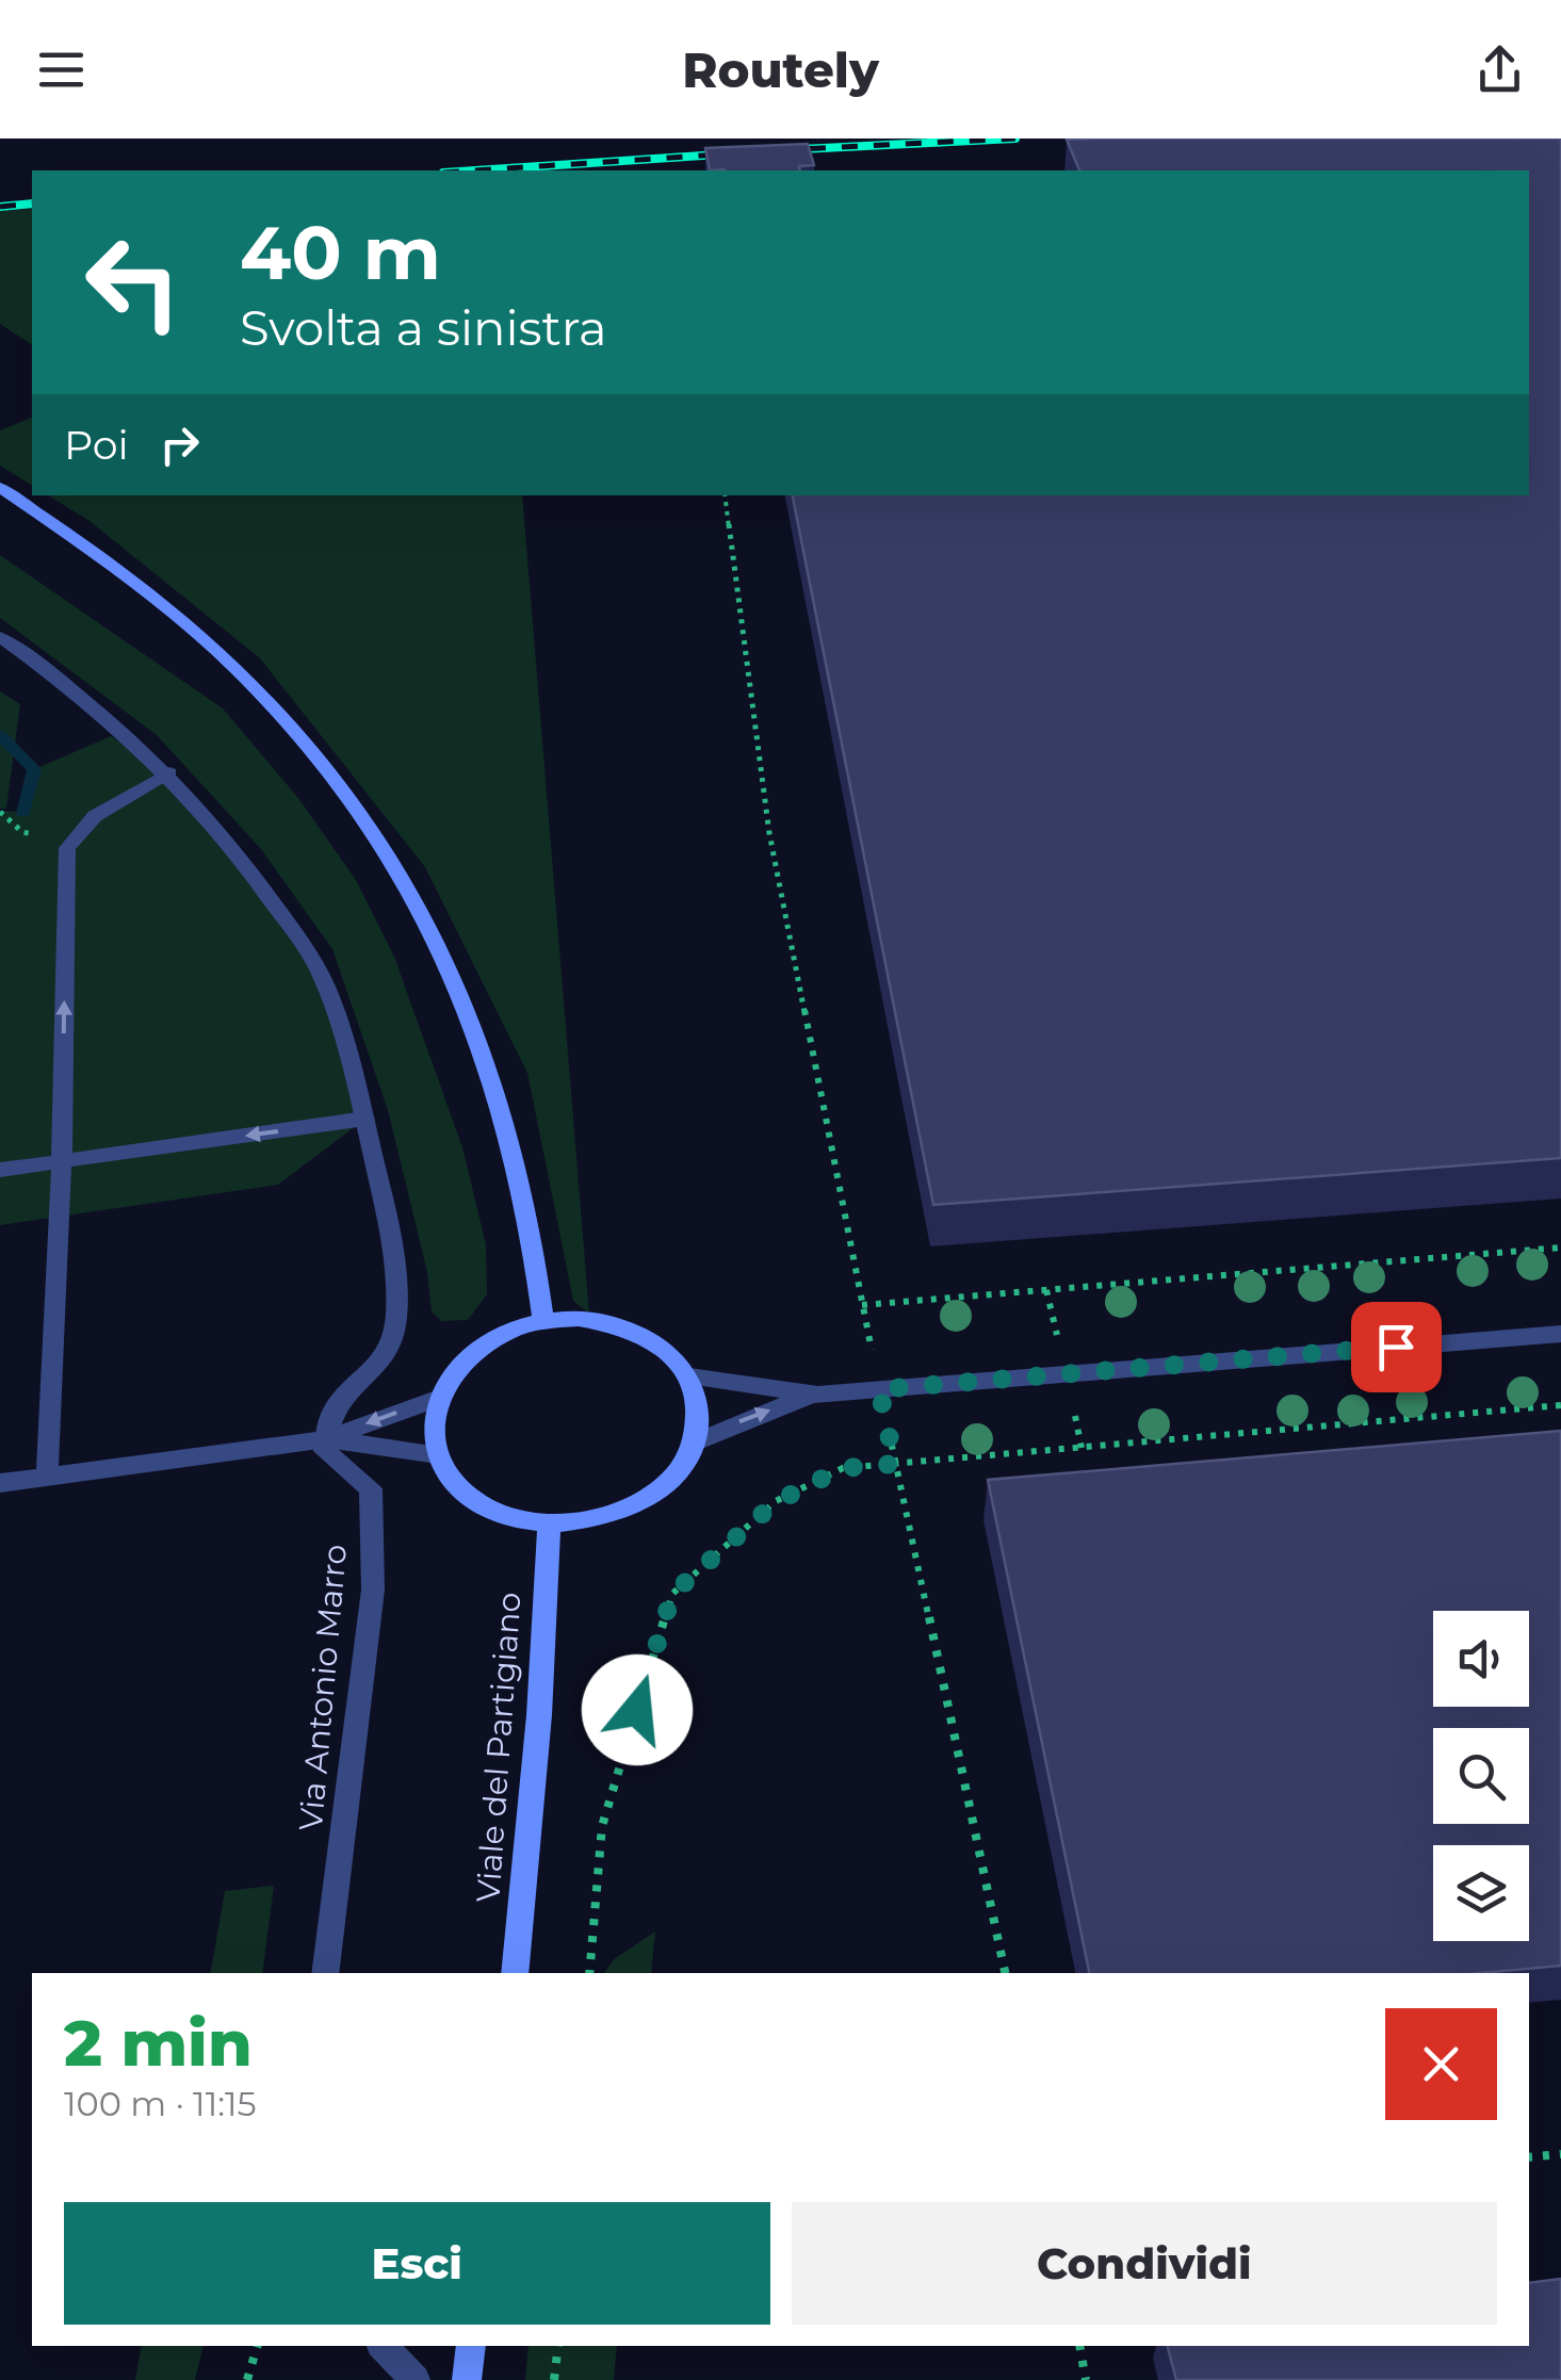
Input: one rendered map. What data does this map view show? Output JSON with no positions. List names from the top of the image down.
{
  "streets": {
    "main road": ["Viale del Partigiano"],
    "street": ["Via Antonio Marro"]
  },
  "page": {
    "header": "Routely",
    "turn": ["40 m", "Svolta a sinistra"],
    "then": "Poi",
    "heading": ["2 min", "100 m · 11:15"],
    "buttons": ["Esci", "Condividi"]
  }
}
